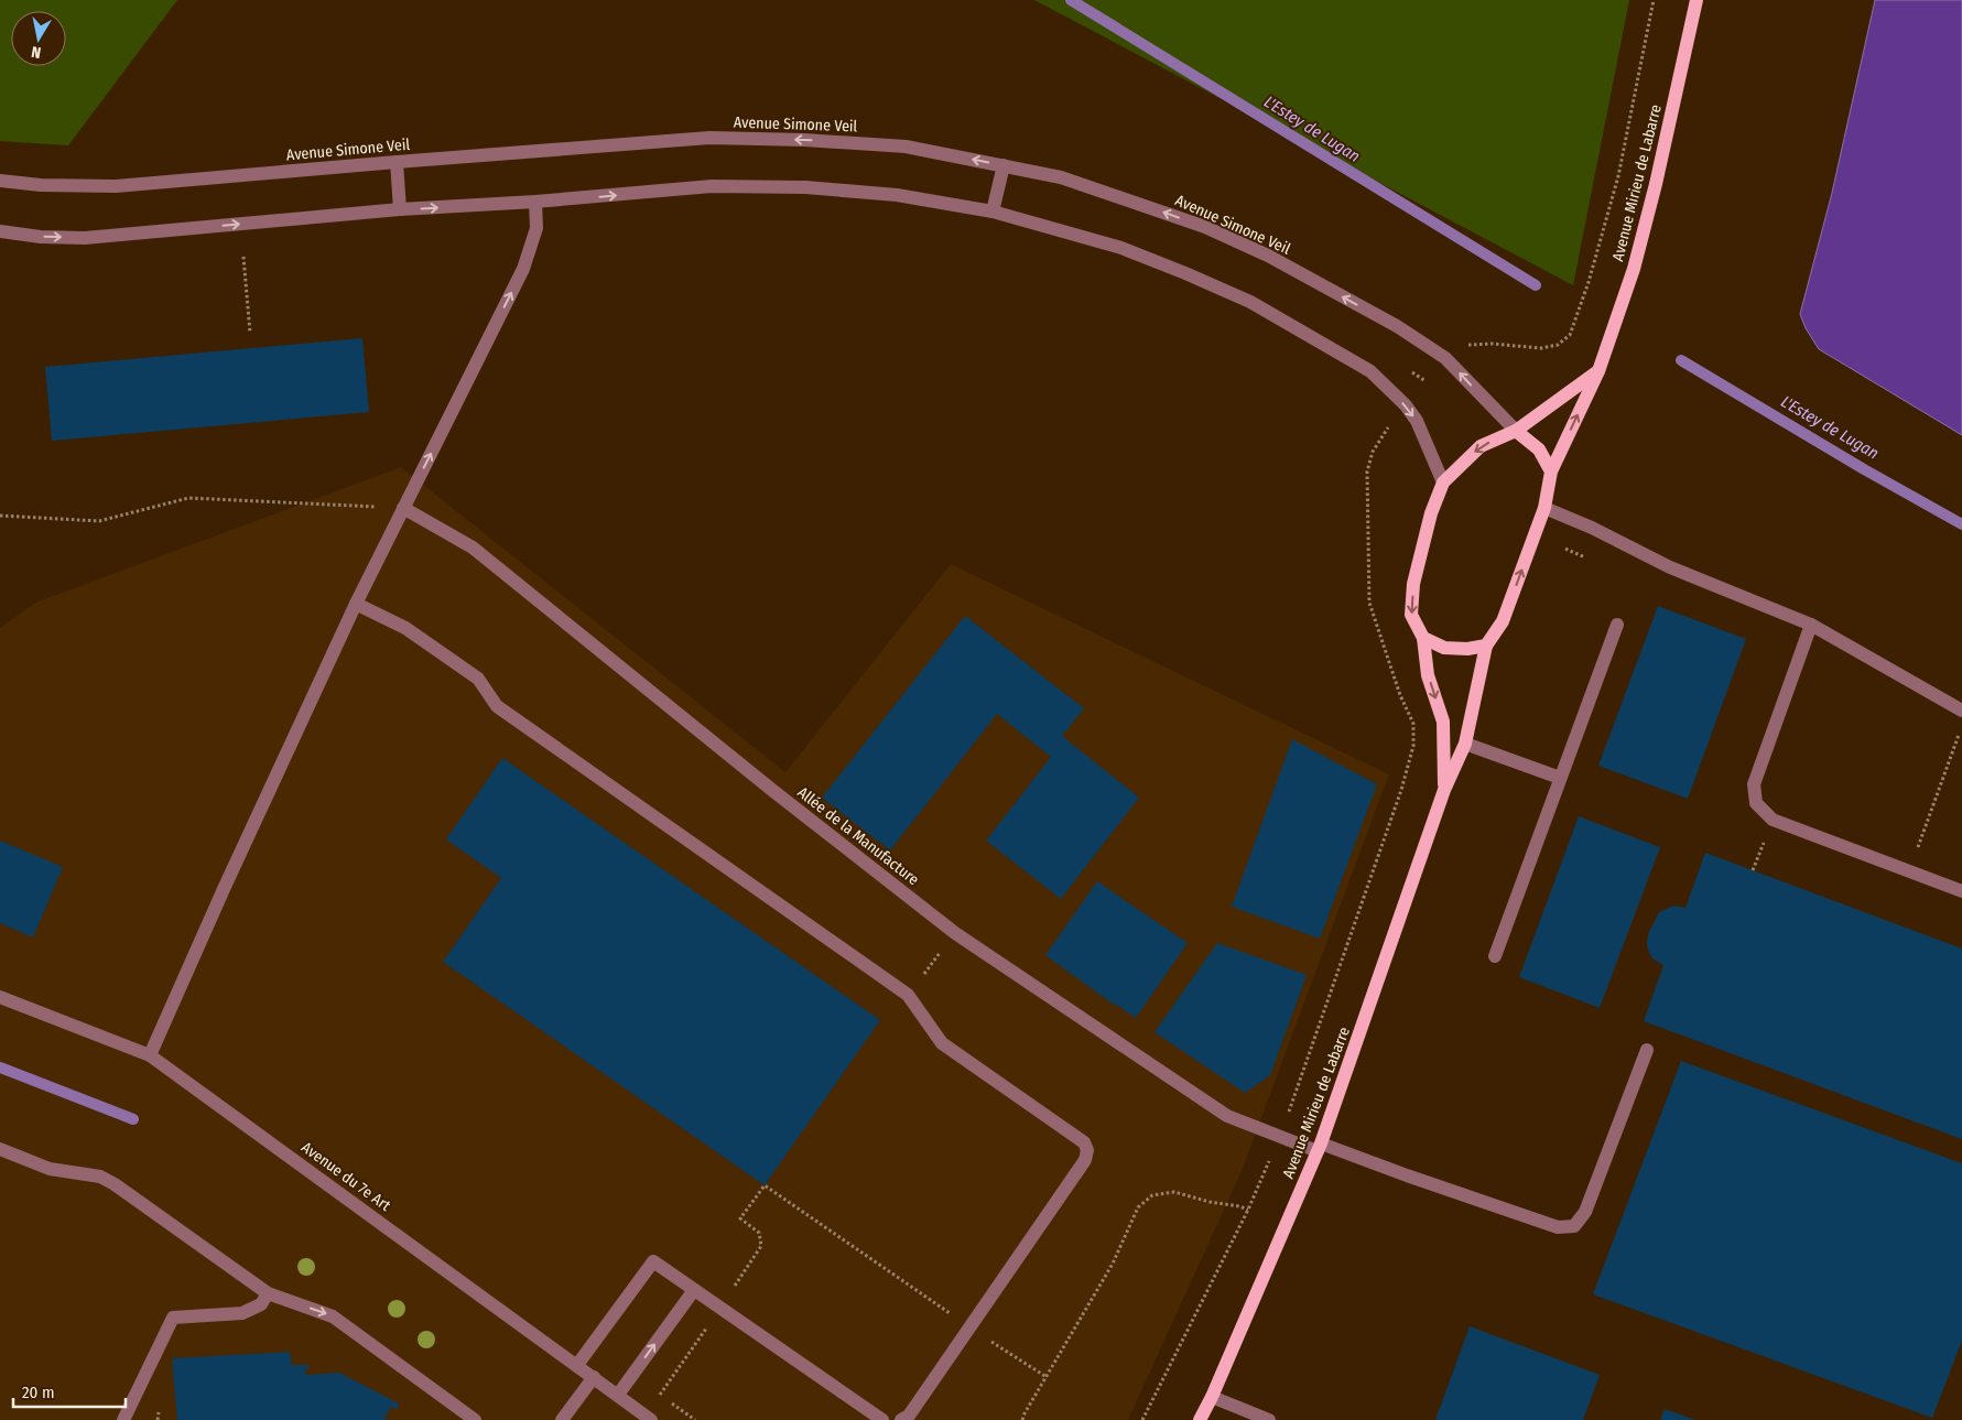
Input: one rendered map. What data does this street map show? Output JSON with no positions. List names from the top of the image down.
{
  "streets": {
    "main road": ["Avenue Mirieu de Labarre"],
    "street": ["Avenue Simone Veil", "Allée de la Manufacture", "Avenue du 7e Art"]
  },
  "crossings": [
    ["Avenue Simone Veil", "Avenue Mirieu de Labarre"],
    ["Avenue Mirieu de Labarre", "Allée de la Manufacture"]
  ],
  "water": ["L'Estey de Lugan"],
  "scale_bar": "20 m",
  "north": "bottom"
}
